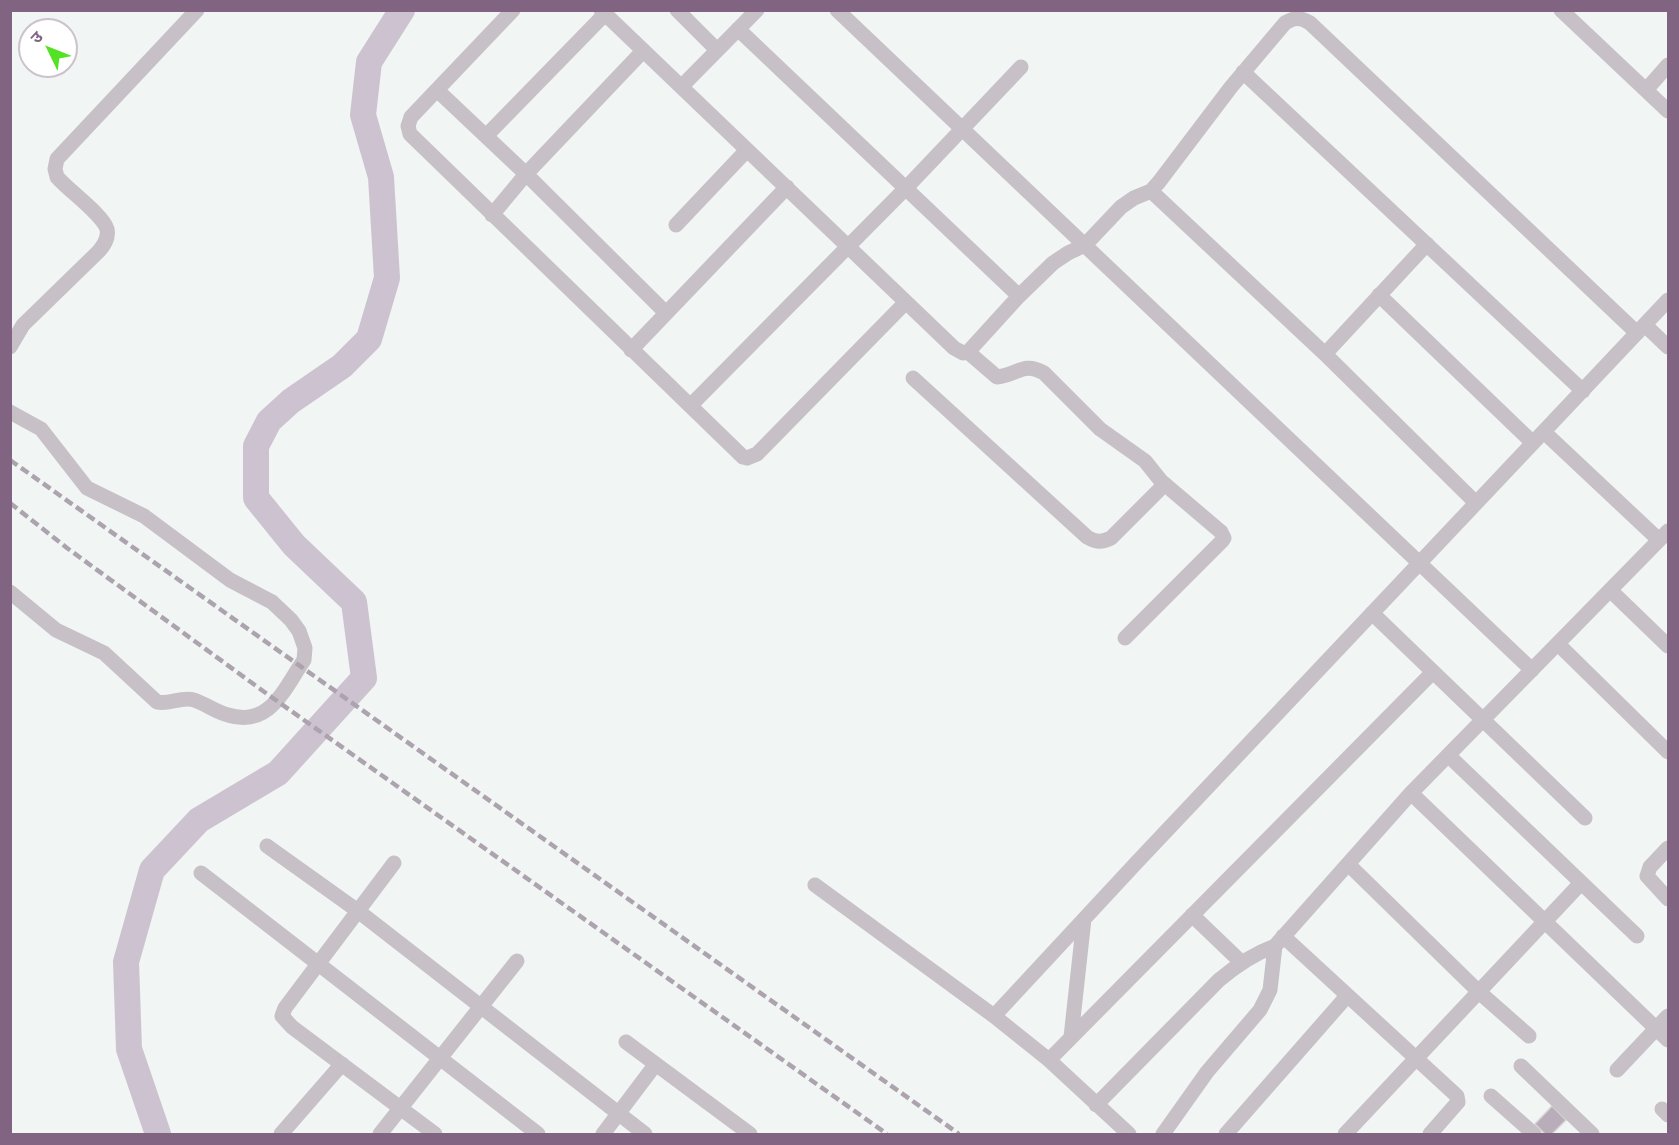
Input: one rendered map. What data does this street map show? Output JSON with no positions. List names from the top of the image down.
{
  "north": "top left"
}
